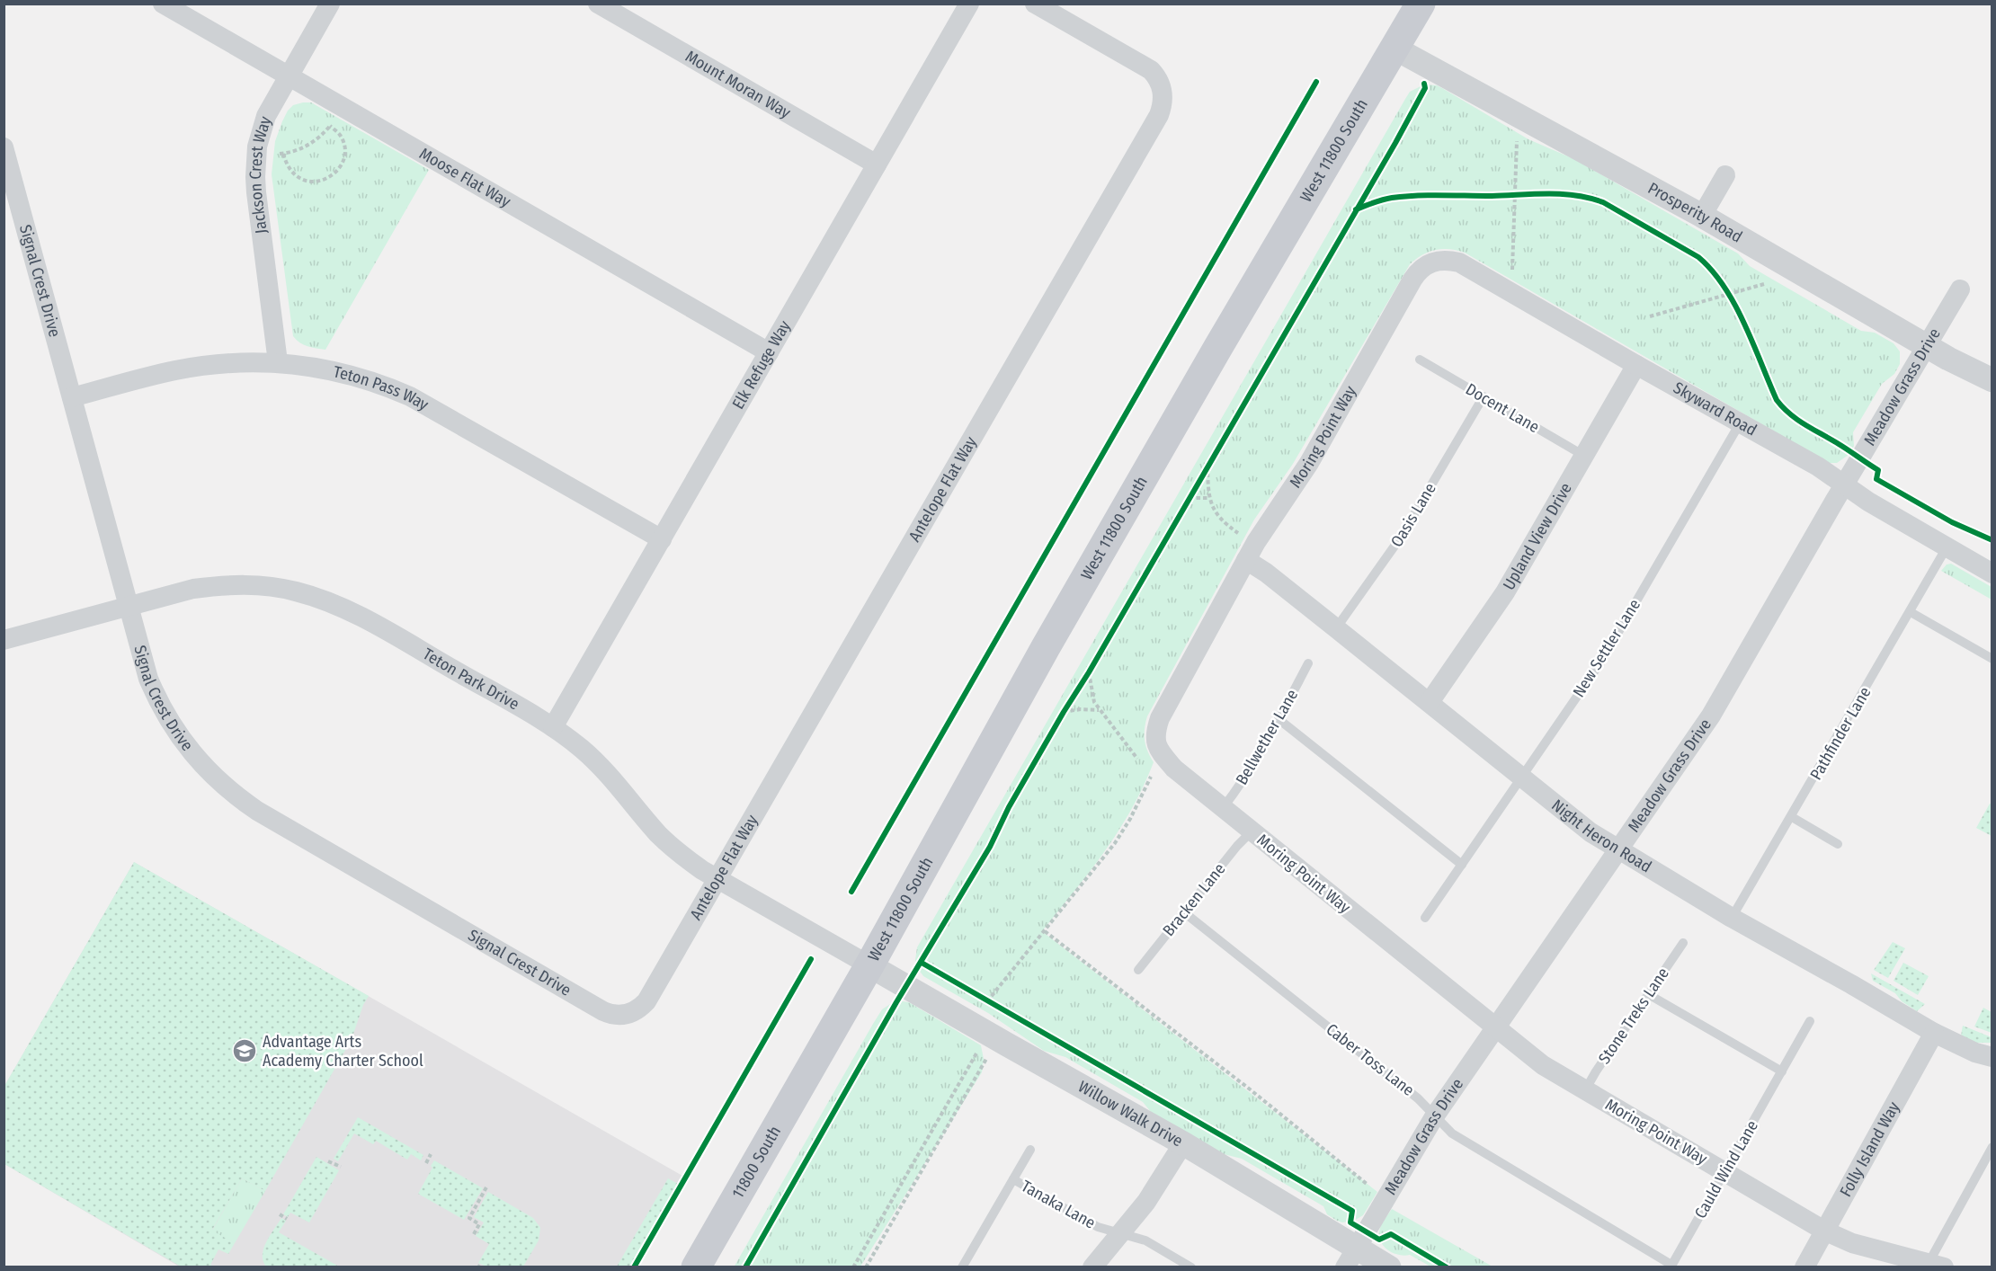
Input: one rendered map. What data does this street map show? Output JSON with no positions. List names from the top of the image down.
{
  "streets": {
    "main road": ["West 11800 South", "11800 South"],
    "street": [
      "Mount Moran Way",
      "Jackson Crest Way",
      "Moose Flat Way",
      "Prosperity Road",
      "Signal Crest Drive",
      "Elk Refuge Way",
      "Meadow Grass Drive",
      "Teton Pass Way",
      "Skyward Road",
      "Moring Point Way",
      "Antelope Flat Way",
      "Upland View Drive",
      "Teton Park Drive",
      "Night Heron Road",
      "Willow Walk Drive",
      "Folly Island Way"
    ],
    "lane": [
      "Docent Lane",
      "Oasis Lane",
      "New Settler Lane",
      "Pathfinder Lane",
      "Bellwether Lane",
      "Bracken Lane",
      "Stone Treks Lane",
      "Caber Toss Lane",
      "Cauld Wind Lane",
      "Tanaka Lane"
    ]
  },
  "crossings": [
    ["Mount Moran Way", "Elk Refuge Way"],
    ["West 11800 South", "Prosperity Road"],
    ["West 11800 South", "Teton Park Drive"],
    ["West 11800 South", "Willow Walk Drive"],
    ["West 11800 South", "11800 South"],
    ["Jackson Crest Way", "Moose Flat Way"],
    ["Jackson Crest Way", "Teton Pass Way"],
    ["Moose Flat Way", "Elk Refuge Way"],
    ["Prosperity Road", "Meadow Grass Drive"],
    ["Signal Crest Drive", "Teton Pass Way"],
    ["Signal Crest Drive", "Antelope Flat Way"],
    ["Signal Crest Drive", "Teton Park Drive"],
    ["Elk Refuge Way", "Teton Pass Way"],
    ["Elk Refuge Way", "Teton Park Drive"],
    ["Meadow Grass Drive", "Skyward Road"],
    ["Meadow Grass Drive", "Moring Point Way"],
    ["Meadow Grass Drive", "Night Heron Road"],
    ["Meadow Grass Drive", "Caber Toss Lane"],
    ["Meadow Grass Drive", "Willow Walk Drive"],
    ["Docent Lane", "Oasis Lane"],
    ["Docent Lane", "Upland View Drive"],
    ["Skyward Road", "Moring Point Way"],
    ["Skyward Road", "Upland View Drive"],
    ["Skyward Road", "New Settler Lane"],
    ["Skyward Road", "Pathfinder Lane"],
    ["Moring Point Way", "Bellwether Lane"],
    ["Moring Point Way", "Night Heron Road"],
    ["Moring Point Way", "Bracken Lane"],
    ["Moring Point Way", "Stone Treks Lane"],
    ["Moring Point Way", "Folly Island Way"],
    ["Moring Point Way", "Cauld Wind Lane"],
    ["Antelope Flat Way", "Teton Park Drive"],
    ["Oasis Lane", "Night Heron Road"],
    ["Upland View Drive", "Night Heron Road"],
    ["New Settler Lane", "Night Heron Road"],
    ["Teton Park Drive", "Willow Walk Drive"],
    ["Pathfinder Lane", "Night Heron Road"],
    ["Night Heron Road", "Folly Island Way"],
    ["Bracken Lane", "Caber Toss Lane"],
    ["Caber Toss Lane", "Cauld Wind Lane"]
  ],
  "places": {
    "school or university": ["Advantage Arts Academy Charter School"]
  }
}
